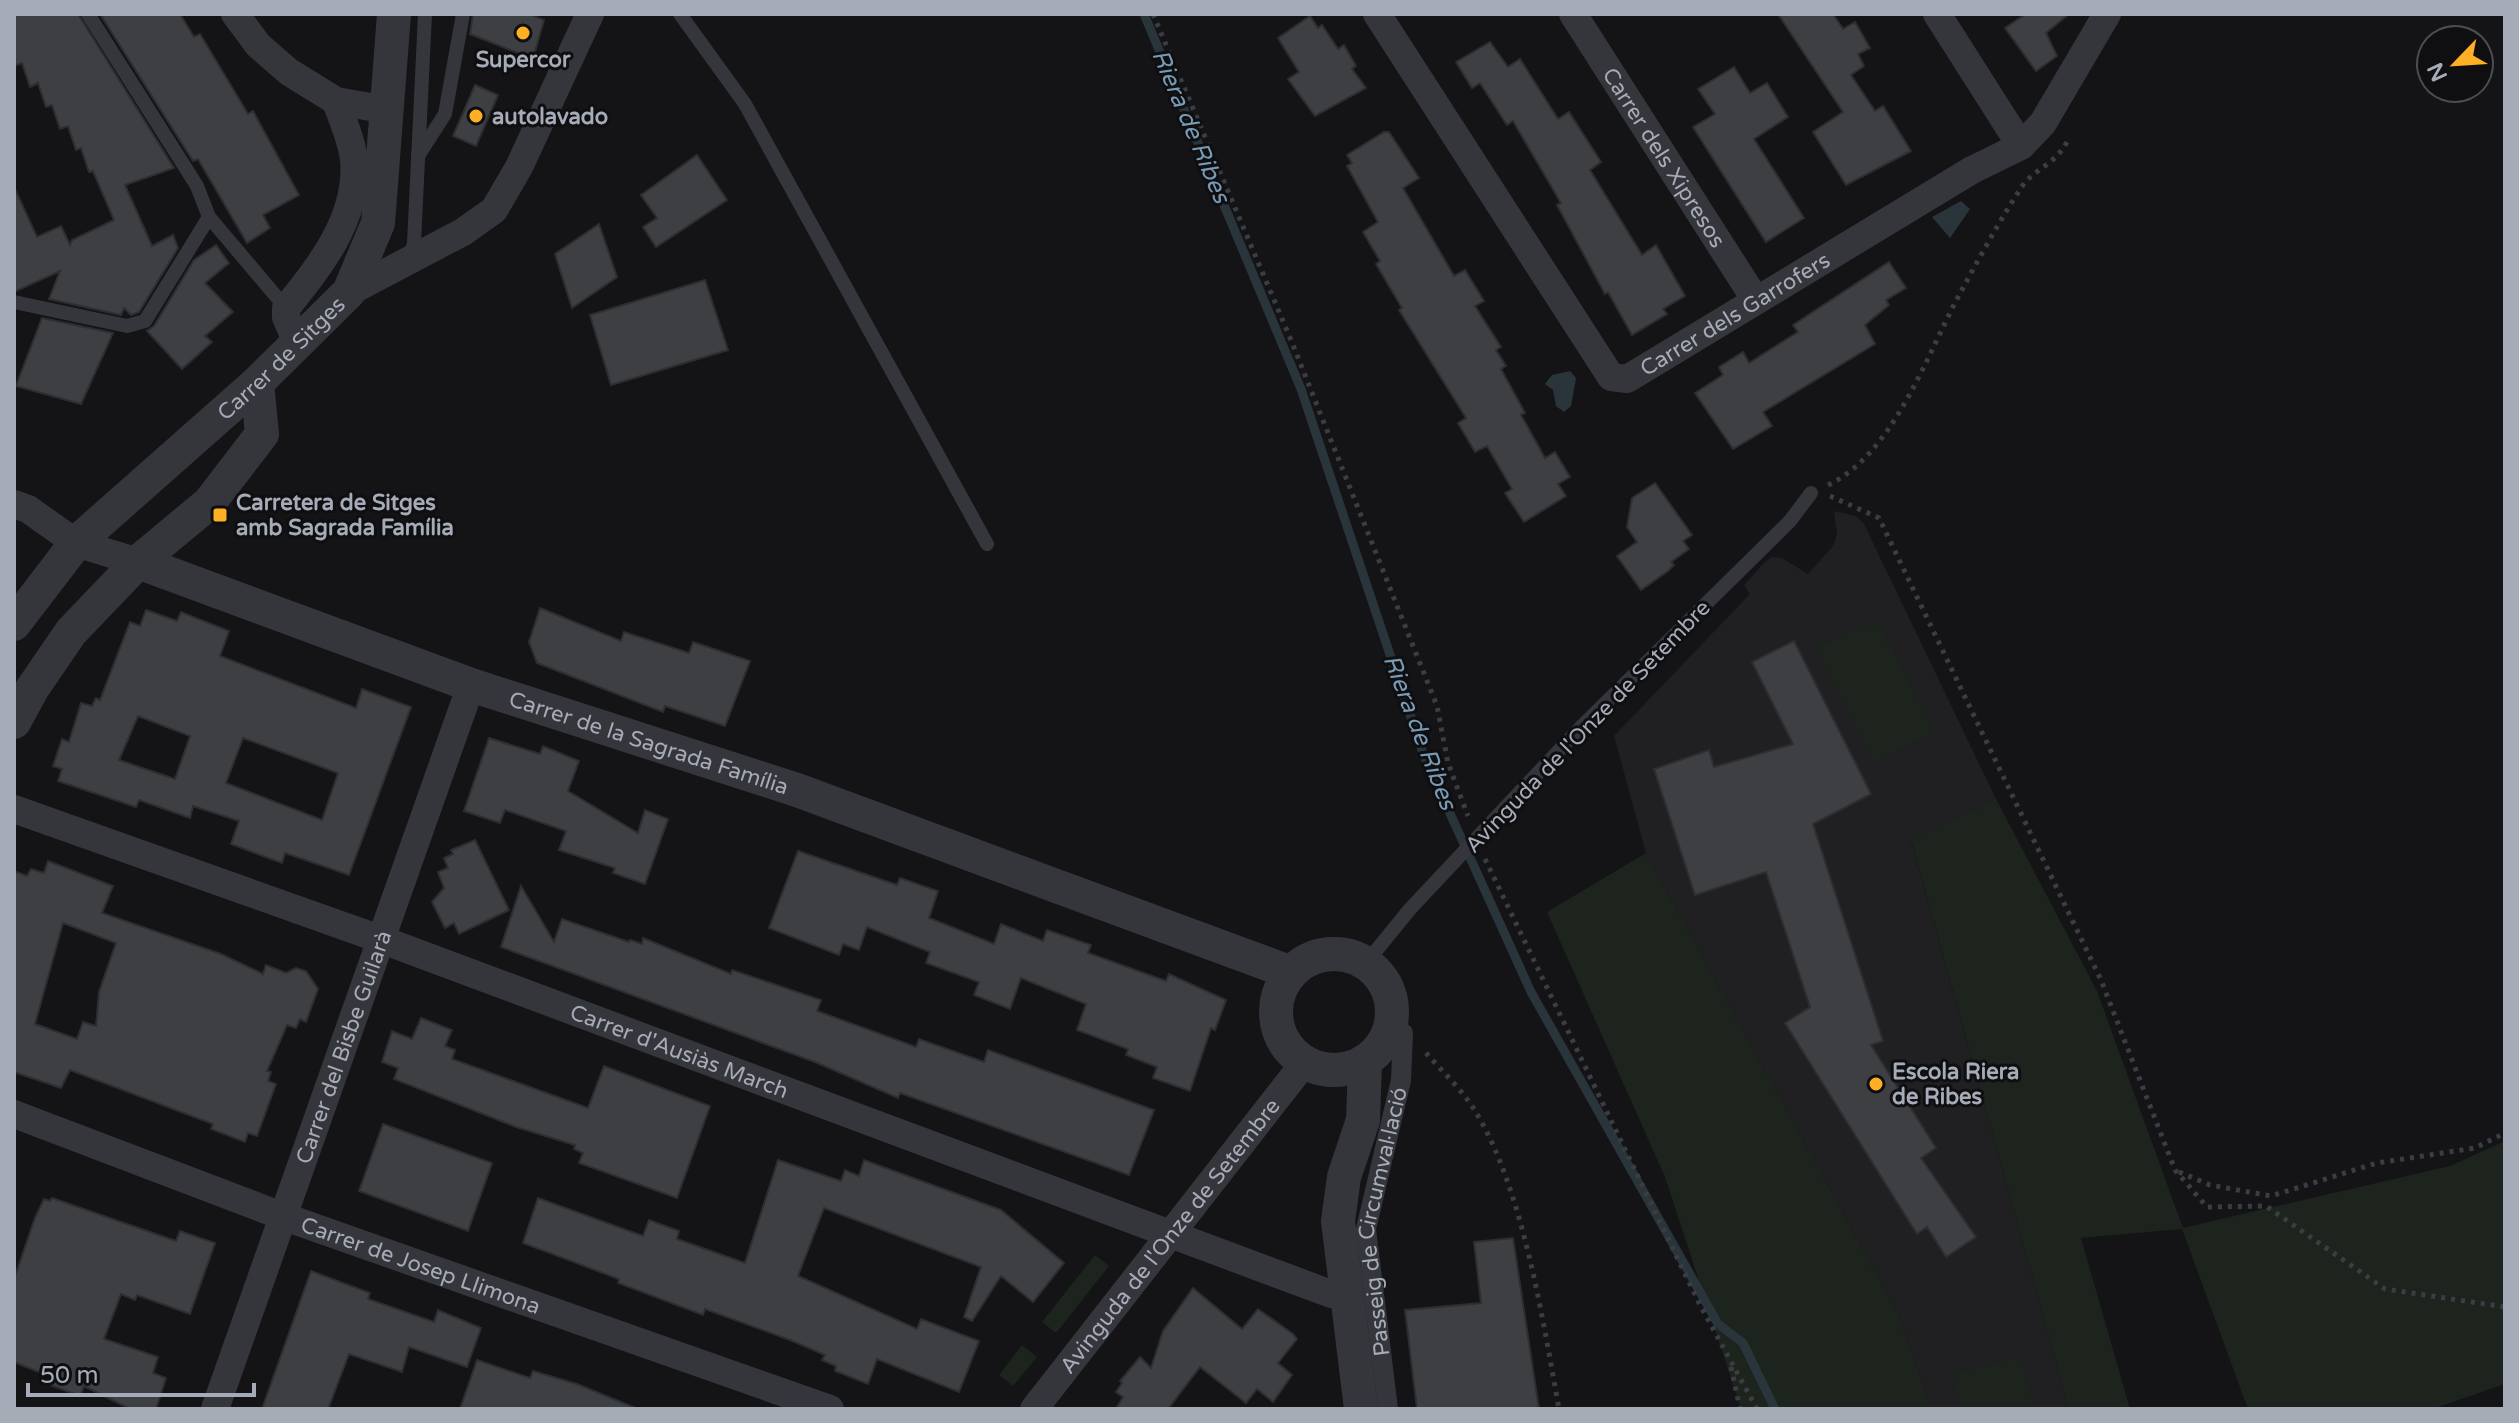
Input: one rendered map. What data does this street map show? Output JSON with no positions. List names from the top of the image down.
{
  "streets": {
    "street": [
      "Carrer dels Xipresos",
      "Carrer dels Garrofers",
      "Carrer de Sitges",
      "Avinguda de l'Onze de Setembre",
      "Carrer de la Sagrada Família",
      "Carrer del Bisbe Guilarà",
      "Carrer d'Ausiàs March",
      "Passeig de Circumval·lació",
      "Carrer de Josep Llimona"
    ]
  },
  "crossings": [
    ["Carrer dels Xipresos", "Carrer dels Garrofers"],
    ["Carrer de Sitges", "Carrer de la Sagrada Família"],
    ["Avinguda de l'Onze de Setembre", "Carrer de la Sagrada Família"],
    ["Avinguda de l'Onze de Setembre", "Carrer d'Ausiàs March"],
    ["Avinguda de l'Onze de Setembre", "Passeig de Circumval·lació"],
    ["Carrer de la Sagrada Família", "Carrer del Bisbe Guilarà"],
    ["Carrer de la Sagrada Família", "Passeig de Circumval·lació"],
    ["Carrer del Bisbe Guilarà", "Carrer d'Ausiàs March"],
    ["Carrer del Bisbe Guilarà", "Carrer de Josep Llimona"],
    ["Carrer d'Ausiàs March", "Passeig de Circumval·lació"]
  ],
  "water": ["Riera de Ribes"],
  "places": {
    "other": ["Supercor", "autolavado", "Escola Riera de Ribes"],
    "transit": ["Carretera de Sitges amb Sagrada Família"]
  },
  "scale_bar": "50 m",
  "north": "bottom left"
}
